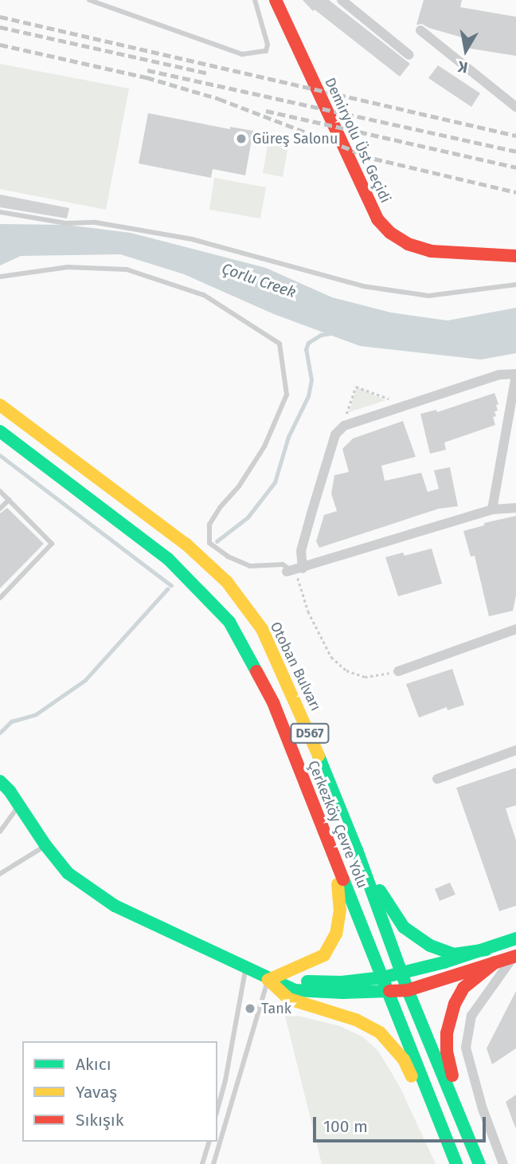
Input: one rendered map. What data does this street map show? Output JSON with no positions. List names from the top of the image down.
{
  "streets": {
    "main road": [
      "Demiryolu Üst Geçidi",
      "Otoban Bulvarı",
      "D567",
      "Çerkezköy Çevre Yolu"
    ]
  },
  "crossings": [
    ["D567", "Çerkezköy Çevre Yolu"]
  ],
  "water": ["Çorlu Creek"],
  "places": ["Güreş Salonu", "Tank"],
  "legend": ["Akıcı", "Yavaş", "Sıkışık"],
  "scale_bar": "100 m",
  "north": "bottom"
}
